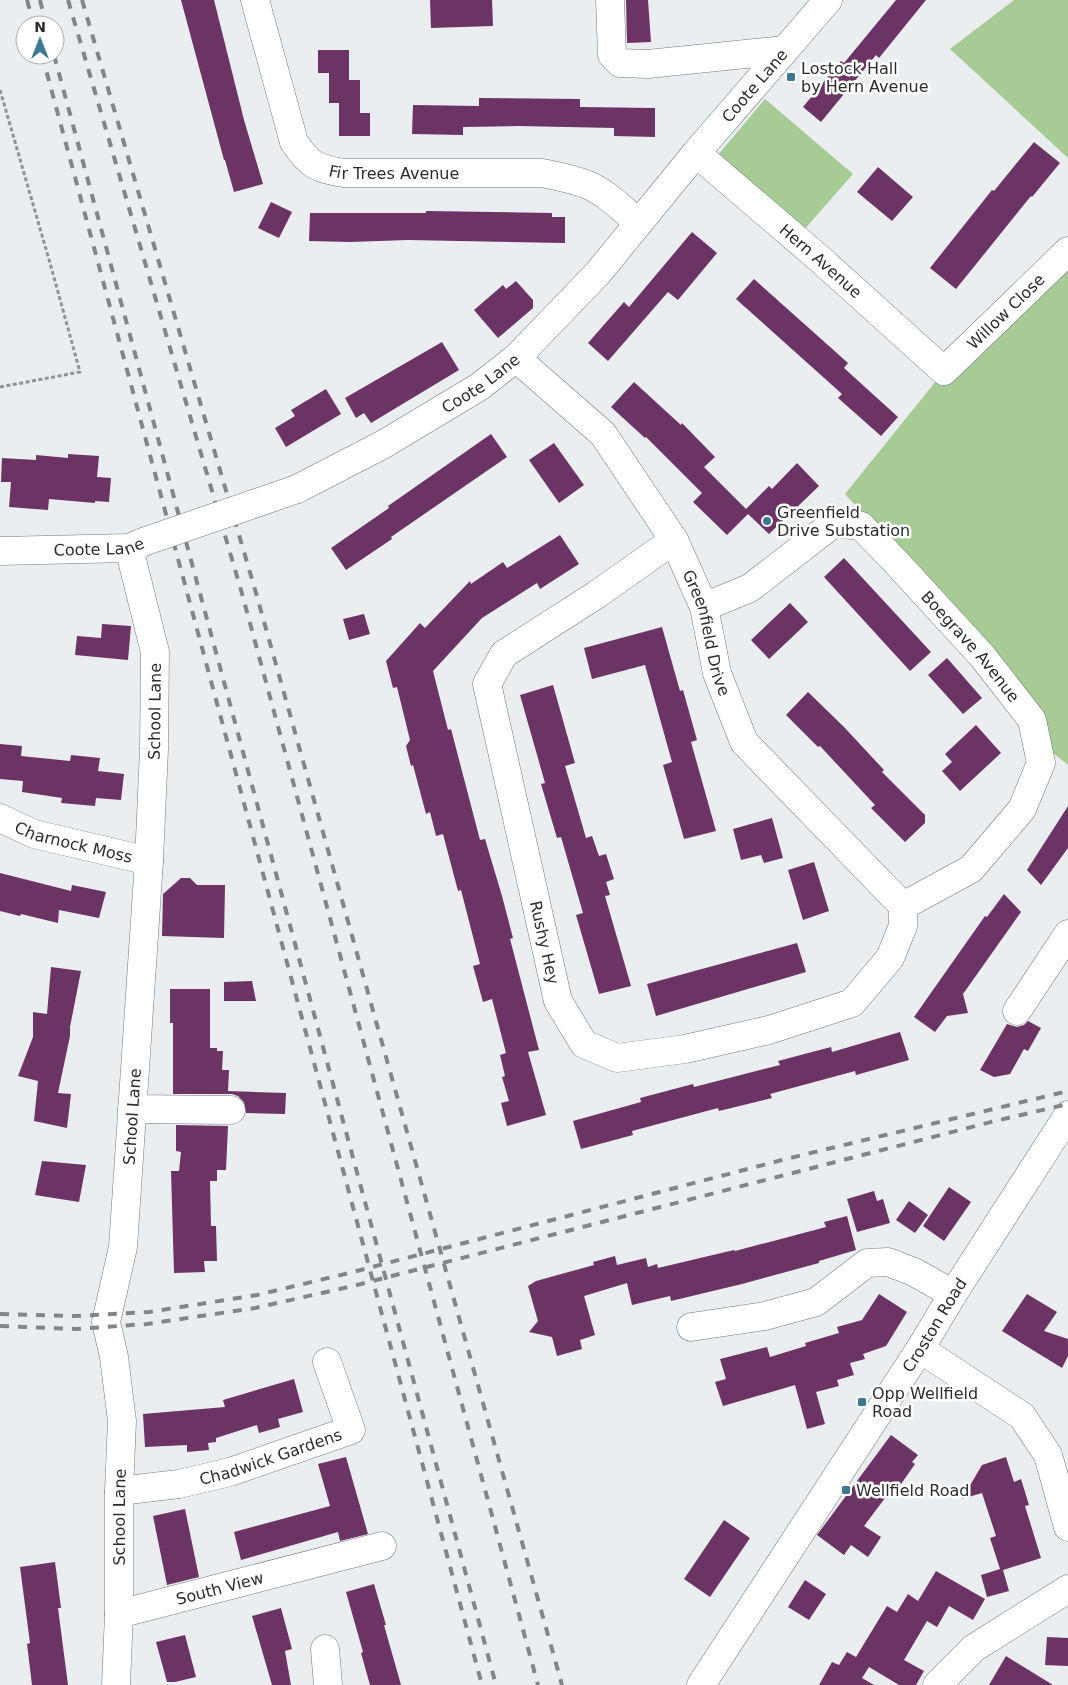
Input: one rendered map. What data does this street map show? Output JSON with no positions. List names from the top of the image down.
{
  "streets": {
    "street": [
      "Coote Lane",
      "Fir Trees Avenue",
      "Hern Avenue",
      "Willow Close",
      "Greenfield Drive",
      "Boegrave Avenue",
      "School Lane",
      "Charnock Moss",
      "Rushy Hey",
      "Croston Road",
      "Chadwick Gardens",
      "South View"
    ]
  },
  "crossings": [
    ["Coote Lane", "Fir Trees Avenue"],
    ["Coote Lane", "Hern Avenue"],
    ["Coote Lane", "Greenfield Drive"],
    ["Coote Lane", "School Lane"],
    ["Hern Avenue", "Willow Close"],
    ["Greenfield Drive", "Boegrave Avenue"],
    ["Greenfield Drive", "Rushy Hey"],
    ["Boegrave Avenue", "Rushy Hey"],
    ["School Lane", "Charnock Moss"],
    ["School Lane", "Chadwick Gardens"],
    ["School Lane", "South View"]
  ],
  "places": {
    "transit": ["Lostock Hall by Hern Avenue", "Opp Wellfield Road", "Wellfield Road"],
    "other": ["Greenfield Drive Substation"]
  },
  "north": "top"
}
